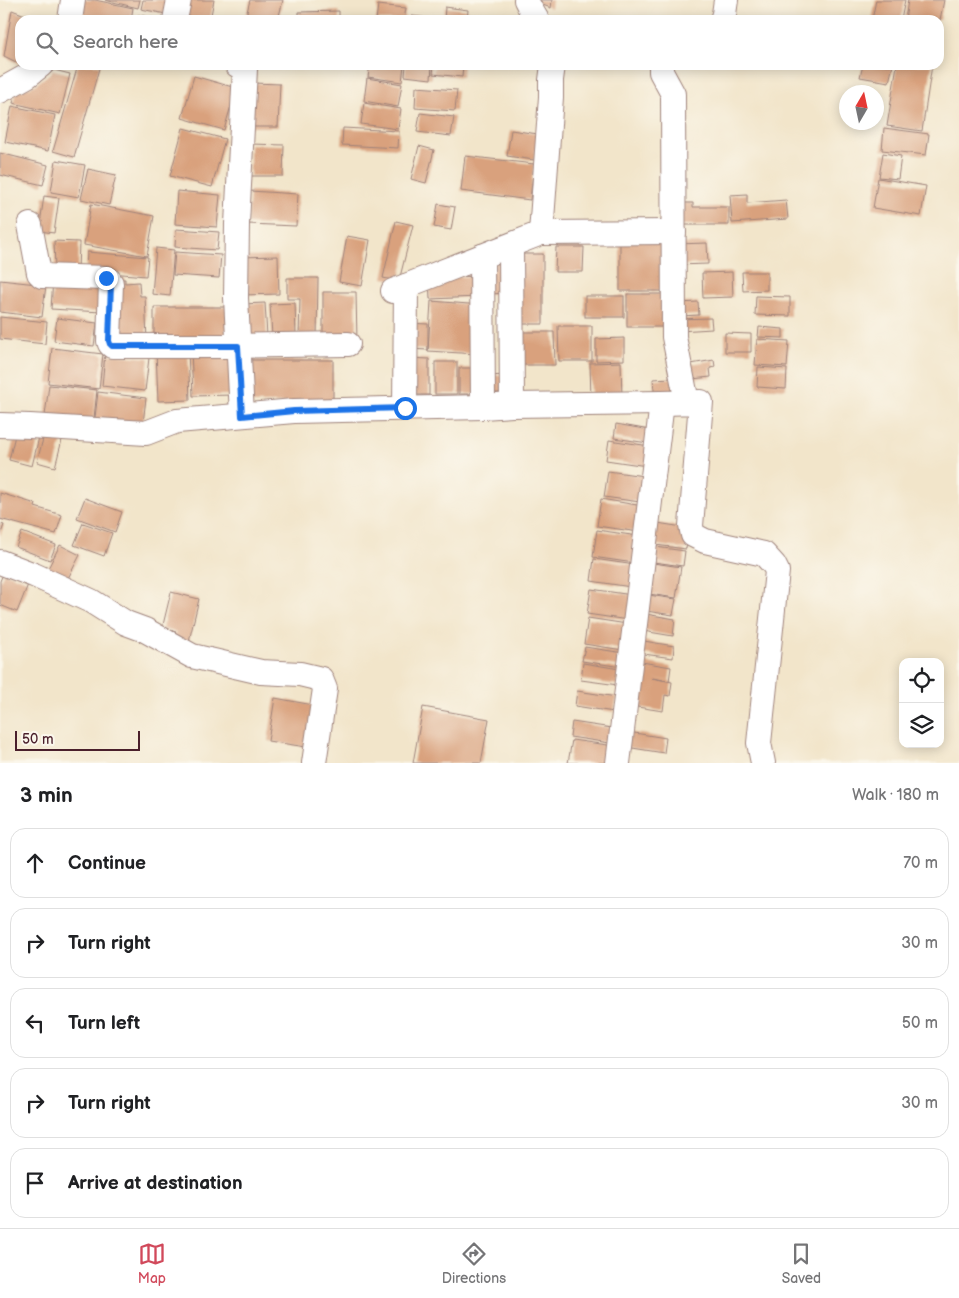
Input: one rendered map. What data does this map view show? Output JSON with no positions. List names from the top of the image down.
{
  "scale_bar": "50 m",
  "north": "top",
  "page": {
    "search": "Search here",
    "scale": "50 m",
    "heading": ["3 min", "Walk · 180 m"],
    "list": [
      ["Continue", "70 m"],
      ["Turn right", "30 m"],
      ["Turn left", "50 m"],
      ["Turn right", "30 m"],
      "Arrive at destination"
    ],
    "nav": ["Map", "Directions", "Saved"]
  }
}
